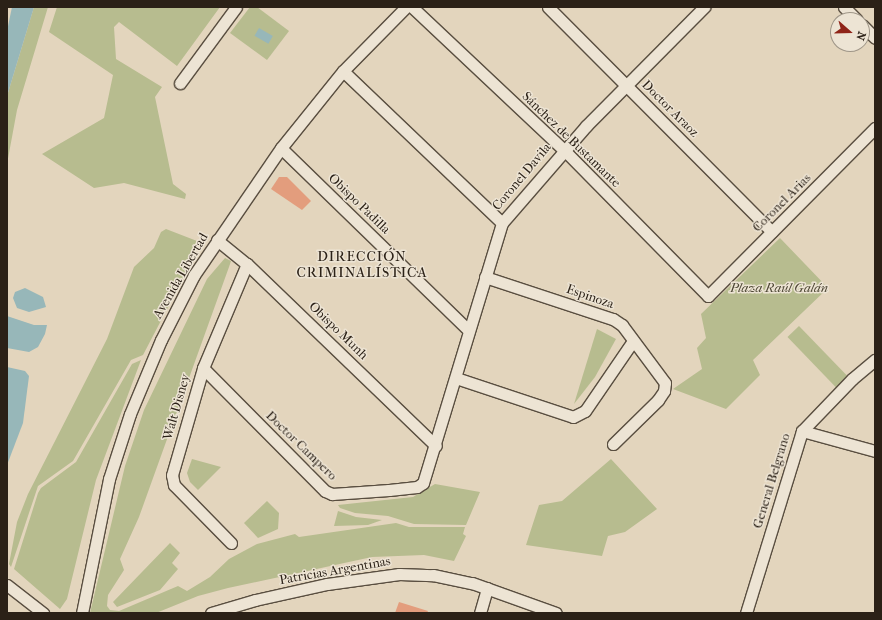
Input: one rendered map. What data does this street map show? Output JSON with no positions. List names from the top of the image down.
{
  "streets": {
    "street": [
      "Doctor Araoz",
      "Sánchez de Bustamante",
      "Coronel Davila",
      "Coronel Arias",
      "Obispo Padilla",
      "Avenida Libertad",
      "Espinoza",
      "Obispo Munh",
      "Walt Disney",
      "Doctor Campero",
      "General Belgrano",
      "Patricias Argentinas"
    ]
  },
  "crossings": [
    ["Doctor Araoz", "Coronel Davila"],
    ["Doctor Araoz", "Coronel Arias"],
    ["Sánchez de Bustamante", "Coronel Davila"],
    ["Sánchez de Bustamante", "Coronel Arias"],
    ["Coronel Davila", "Obispo Padilla"],
    ["Coronel Davila", "Espinoza"],
    ["Coronel Davila", "Obispo Munh"],
    ["Coronel Davila", "Doctor Campero"],
    ["Obispo Padilla", "Avenida Libertad"],
    ["Avenida Libertad", "Obispo Munh"],
    ["Obispo Munh", "Walt Disney"],
    ["Walt Disney", "Doctor Campero"]
  ],
  "districts": ["DIRECCIÓN CRIMINALÍSTICA"],
  "parks": ["Plaza Raúl Galán"],
  "north": "right"
}
